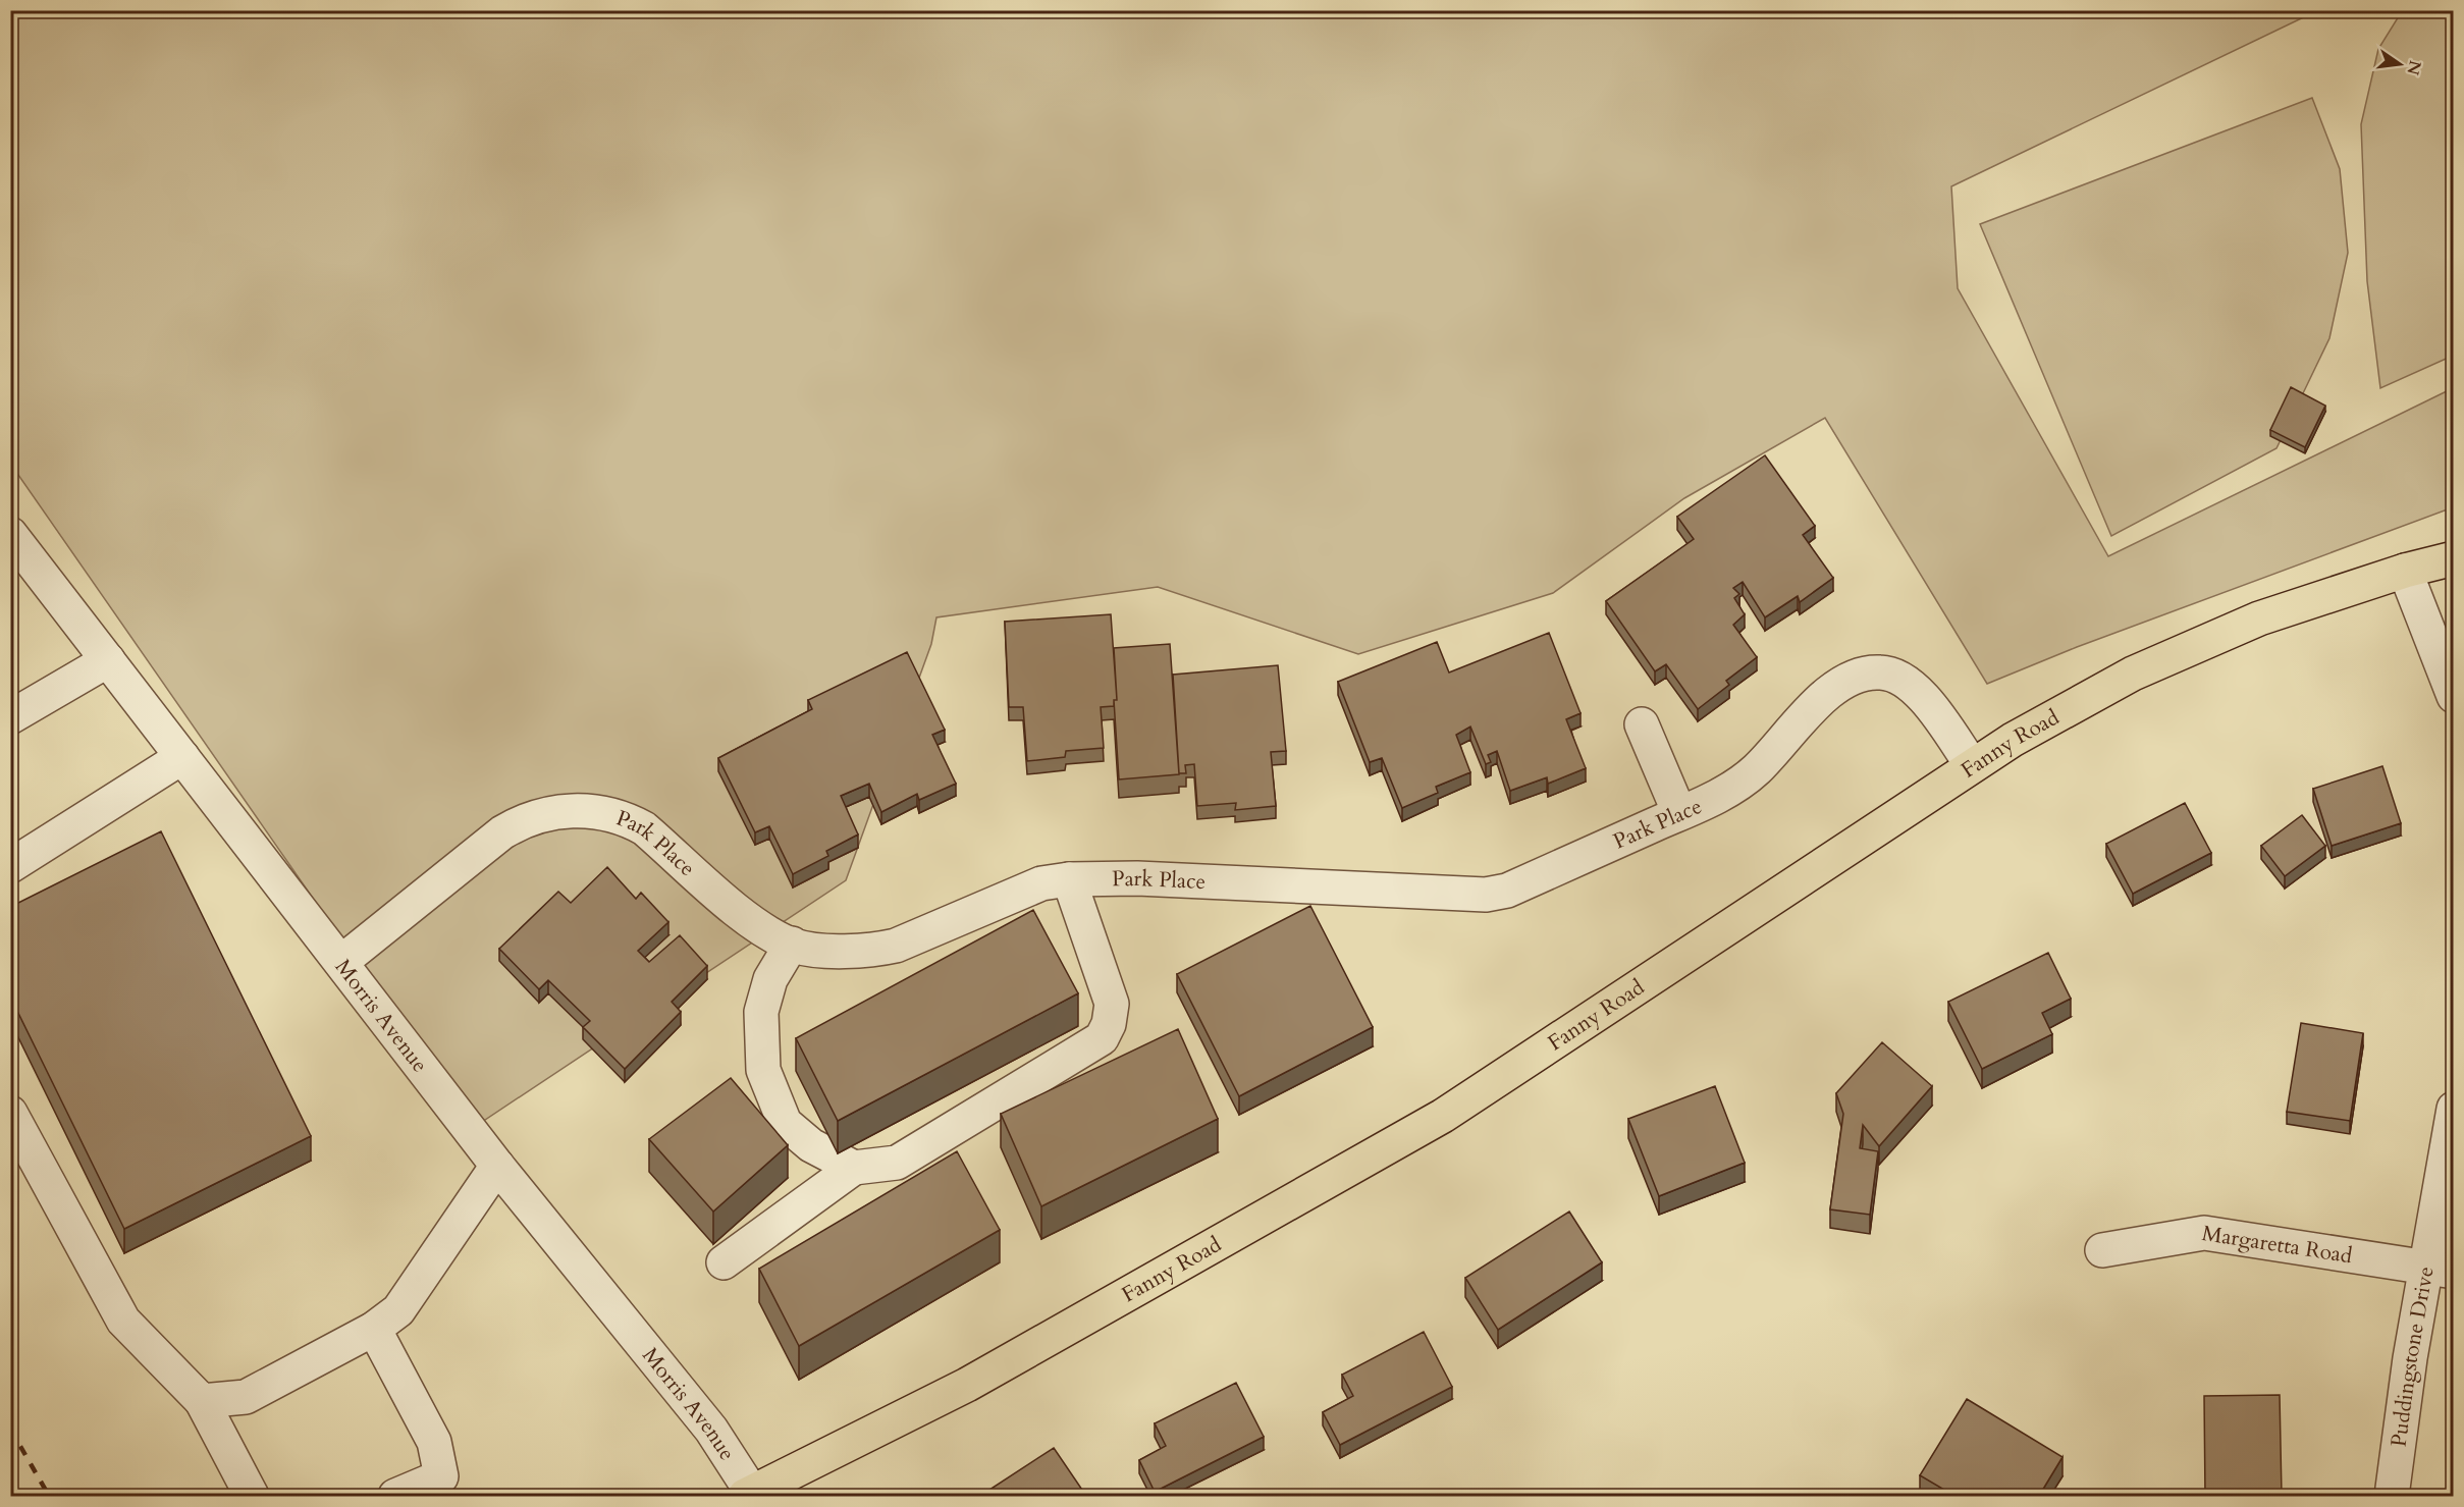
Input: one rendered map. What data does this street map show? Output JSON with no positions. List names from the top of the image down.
{
  "streets": {
    "main road": ["Fanny Road"],
    "street": [
      "Park Place",
      "Morris Avenue",
      "Margaretta Road",
      "Puddingstone Drive"
    ]
  },
  "crossings": [
    ["Fanny Road", "Park Place"],
    ["Fanny Road", "Morris Avenue"],
    ["Park Place", "Morris Avenue"],
    ["Margaretta Road", "Puddingstone Drive"]
  ],
  "north": "right"
}
